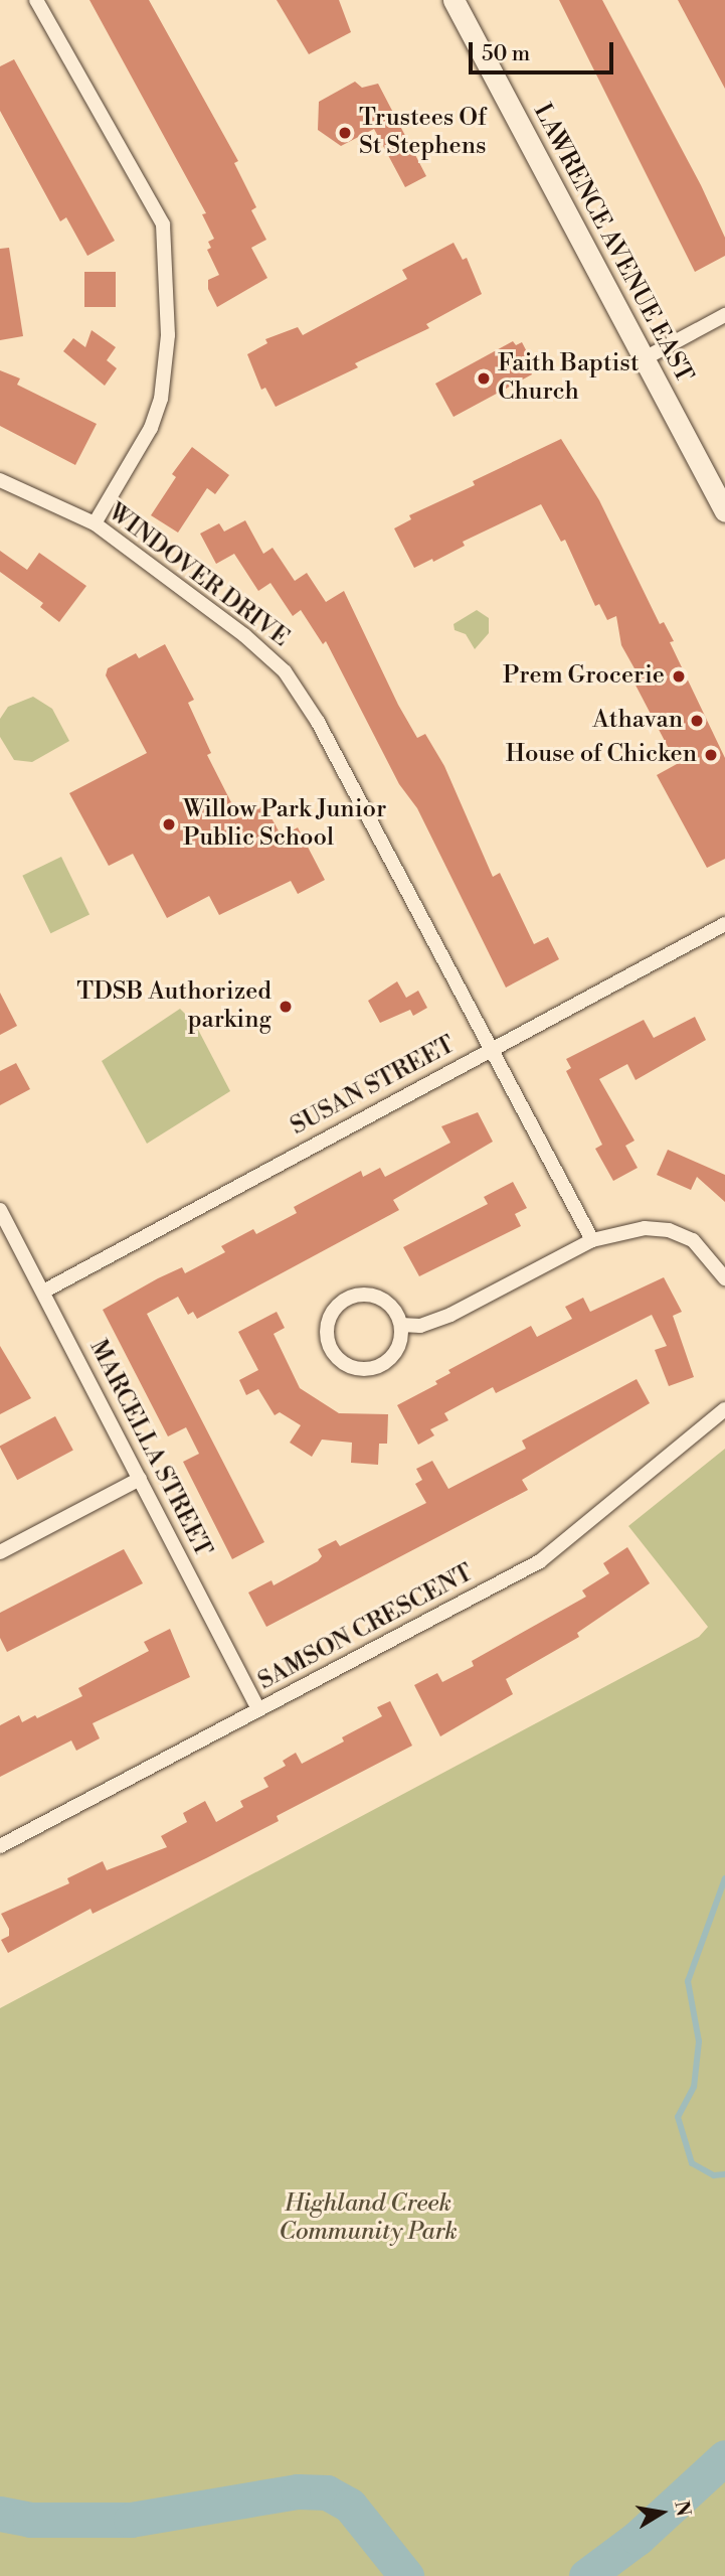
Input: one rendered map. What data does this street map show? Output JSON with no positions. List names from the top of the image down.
{
  "streets": {
    "main road": ["LAWRENCE AVENUE EAST"],
    "street": [
      "WINDOVER DRIVE",
      "SUSAN STREET",
      "MARCELLA STREET",
      "SAMSON CRESCENT"
    ]
  },
  "crossings": [
    ["WINDOVER DRIVE", "SUSAN STREET"],
    ["SUSAN STREET", "MARCELLA STREET"],
    ["MARCELLA STREET", "SAMSON CRESCENT"]
  ],
  "parks": ["Highland Creek Community Park"],
  "places": [
    "Trustees Of St Stephens",
    "Faith Baptist Church",
    "Prem Grocerie",
    "Athavan",
    "House of Chicken",
    "Willow Park Junior Public School",
    "TDSB Authorized parking"
  ],
  "scale_bar": "50 m",
  "north": "right"
}
